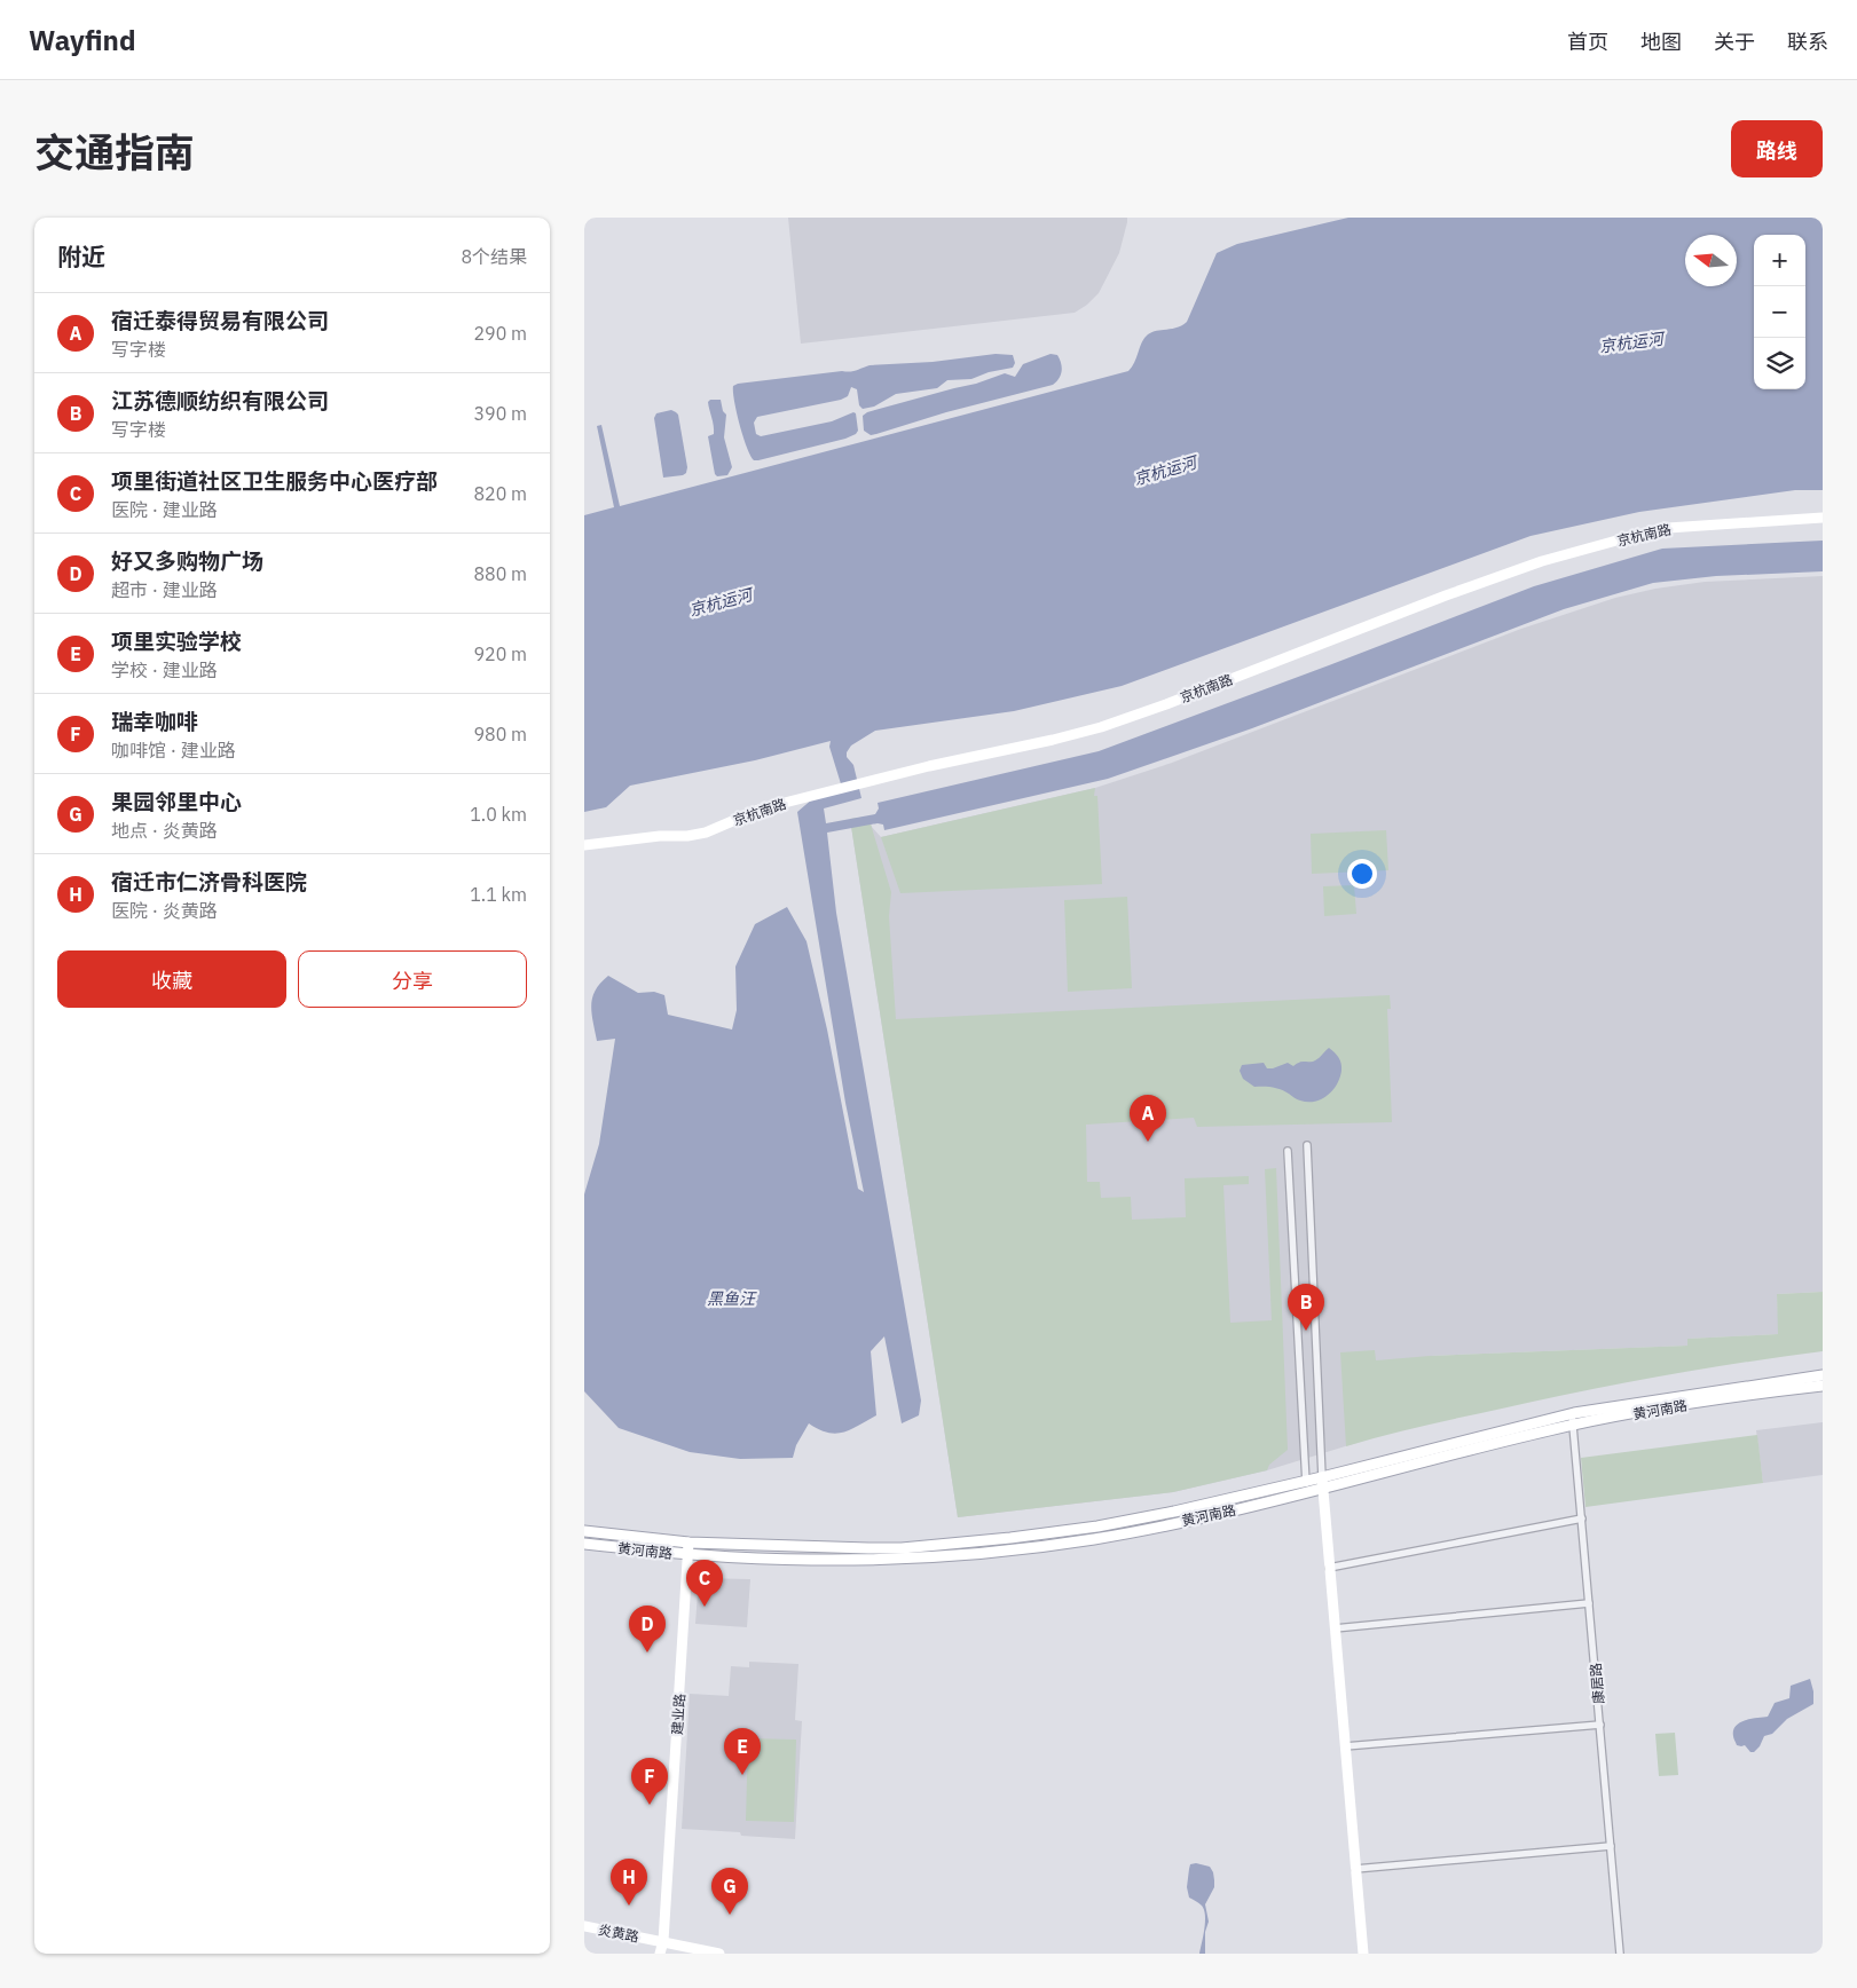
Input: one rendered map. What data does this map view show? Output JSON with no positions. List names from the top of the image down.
{
  "streets": {
    "main road": [
      "京杭南路",
      "黄河南路",
      "建业路",
      "炎黄路"
    ],
    "street": ["康居路"]
  },
  "crossings": [
    ["黄河南路", "康居路"],
    ["黄河南路", "建业路"],
    ["建业路", "炎黄路"]
  ],
  "water": ["京杭运河", "黑鱼汪"],
  "north": "left",
  "page": {
    "header": "Wayfind",
    "nav": [
      "首页",
      "地图",
      "关于",
      "联系"
    ],
    "title": "交通指南",
    "buttons": [
      "路线",
      ["收藏", "分享"]
    ],
    "heading": ["附近", "8个结果"],
    "map_buttons": ["+", "−"],
    "list": [
      {
        "mark": "A",
        "name": "宿迁泰得贸易有限公司",
        "note": "写字楼",
        "value": "290 m"
      },
      {
        "mark": "B",
        "name": "江苏德顺纺织有限公司",
        "note": "写字楼",
        "value": "390 m"
      },
      {
        "mark": "C",
        "name": "项里街道社区卫生服务中心医疗部",
        "note": "医院 · 建业路",
        "value": "820 m"
      },
      {
        "mark": "D",
        "name": "好又多购物广场",
        "note": "超市 · 建业路",
        "value": "880 m"
      },
      {
        "mark": "E",
        "name": "项里实验学校",
        "note": "学校 · 建业路",
        "value": "920 m"
      },
      {
        "mark": "F",
        "name": "瑞幸咖啡",
        "note": "咖啡馆 · 建业路",
        "value": "980 m"
      },
      {
        "mark": "G",
        "name": "果园邻里中心",
        "note": "地点 · 炎黄路",
        "value": "1.0 km"
      },
      {
        "mark": "H",
        "name": "宿迁市仁济骨科医院",
        "note": "医院 · 炎黄路",
        "value": "1.1 km"
      }
    ],
    "pins": [
      "A",
      "B",
      "C",
      "D",
      "E",
      "F",
      "H",
      "G"
    ]
  }
}
